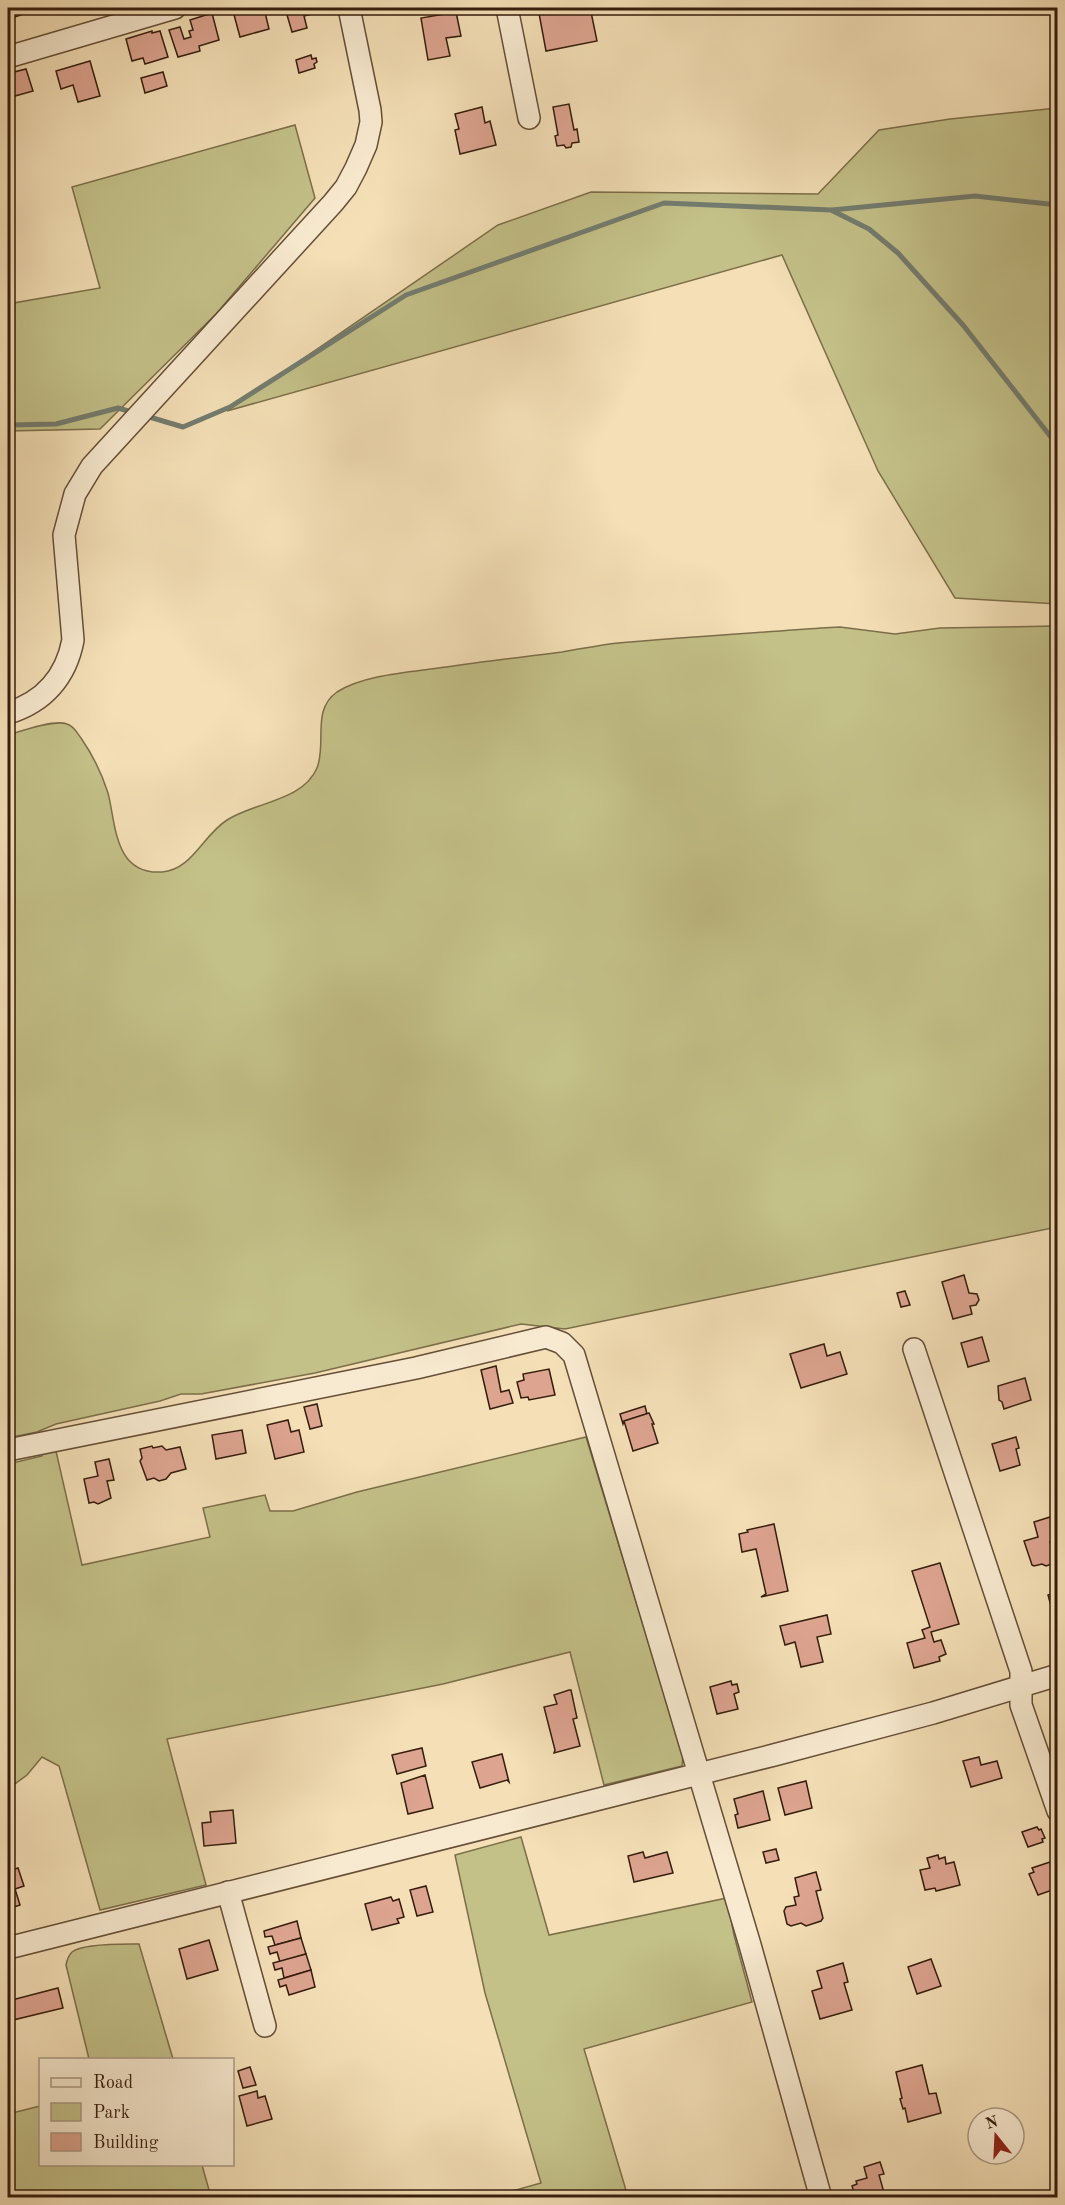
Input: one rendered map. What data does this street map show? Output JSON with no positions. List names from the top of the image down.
{
  "legend": ["Road", "Park", "Building"],
  "north": "top"
}
